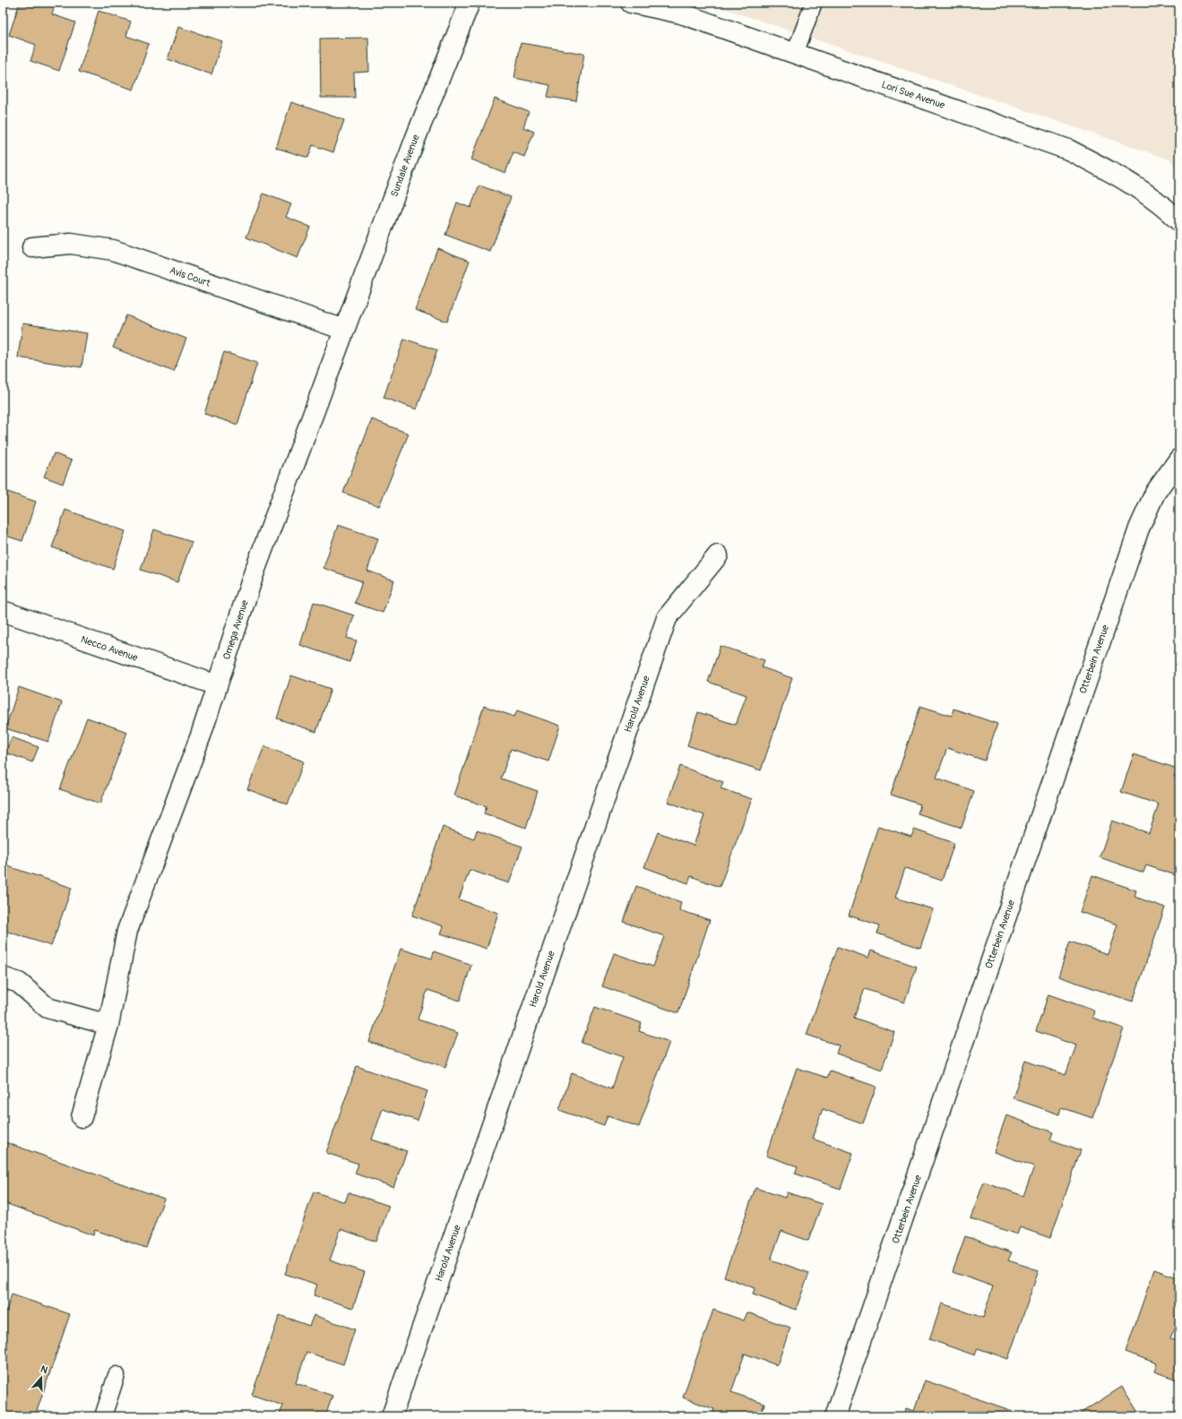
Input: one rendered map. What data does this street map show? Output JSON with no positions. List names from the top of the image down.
{
  "streets": {
    "street": [
      "Lori Sue Avenue",
      "Sundale Avenue",
      "Avis Court",
      "Omega Avenue",
      "Necco Avenue",
      "Otterbein Avenue",
      "Harold Avenue"
    ]
  },
  "crossings": [
    ["Sundale Avenue", "Avis Court"],
    ["Sundale Avenue", "Omega Avenue"],
    ["Avis Court", "Omega Avenue"],
    ["Omega Avenue", "Necco Avenue"]
  ],
  "north": "top"
}
